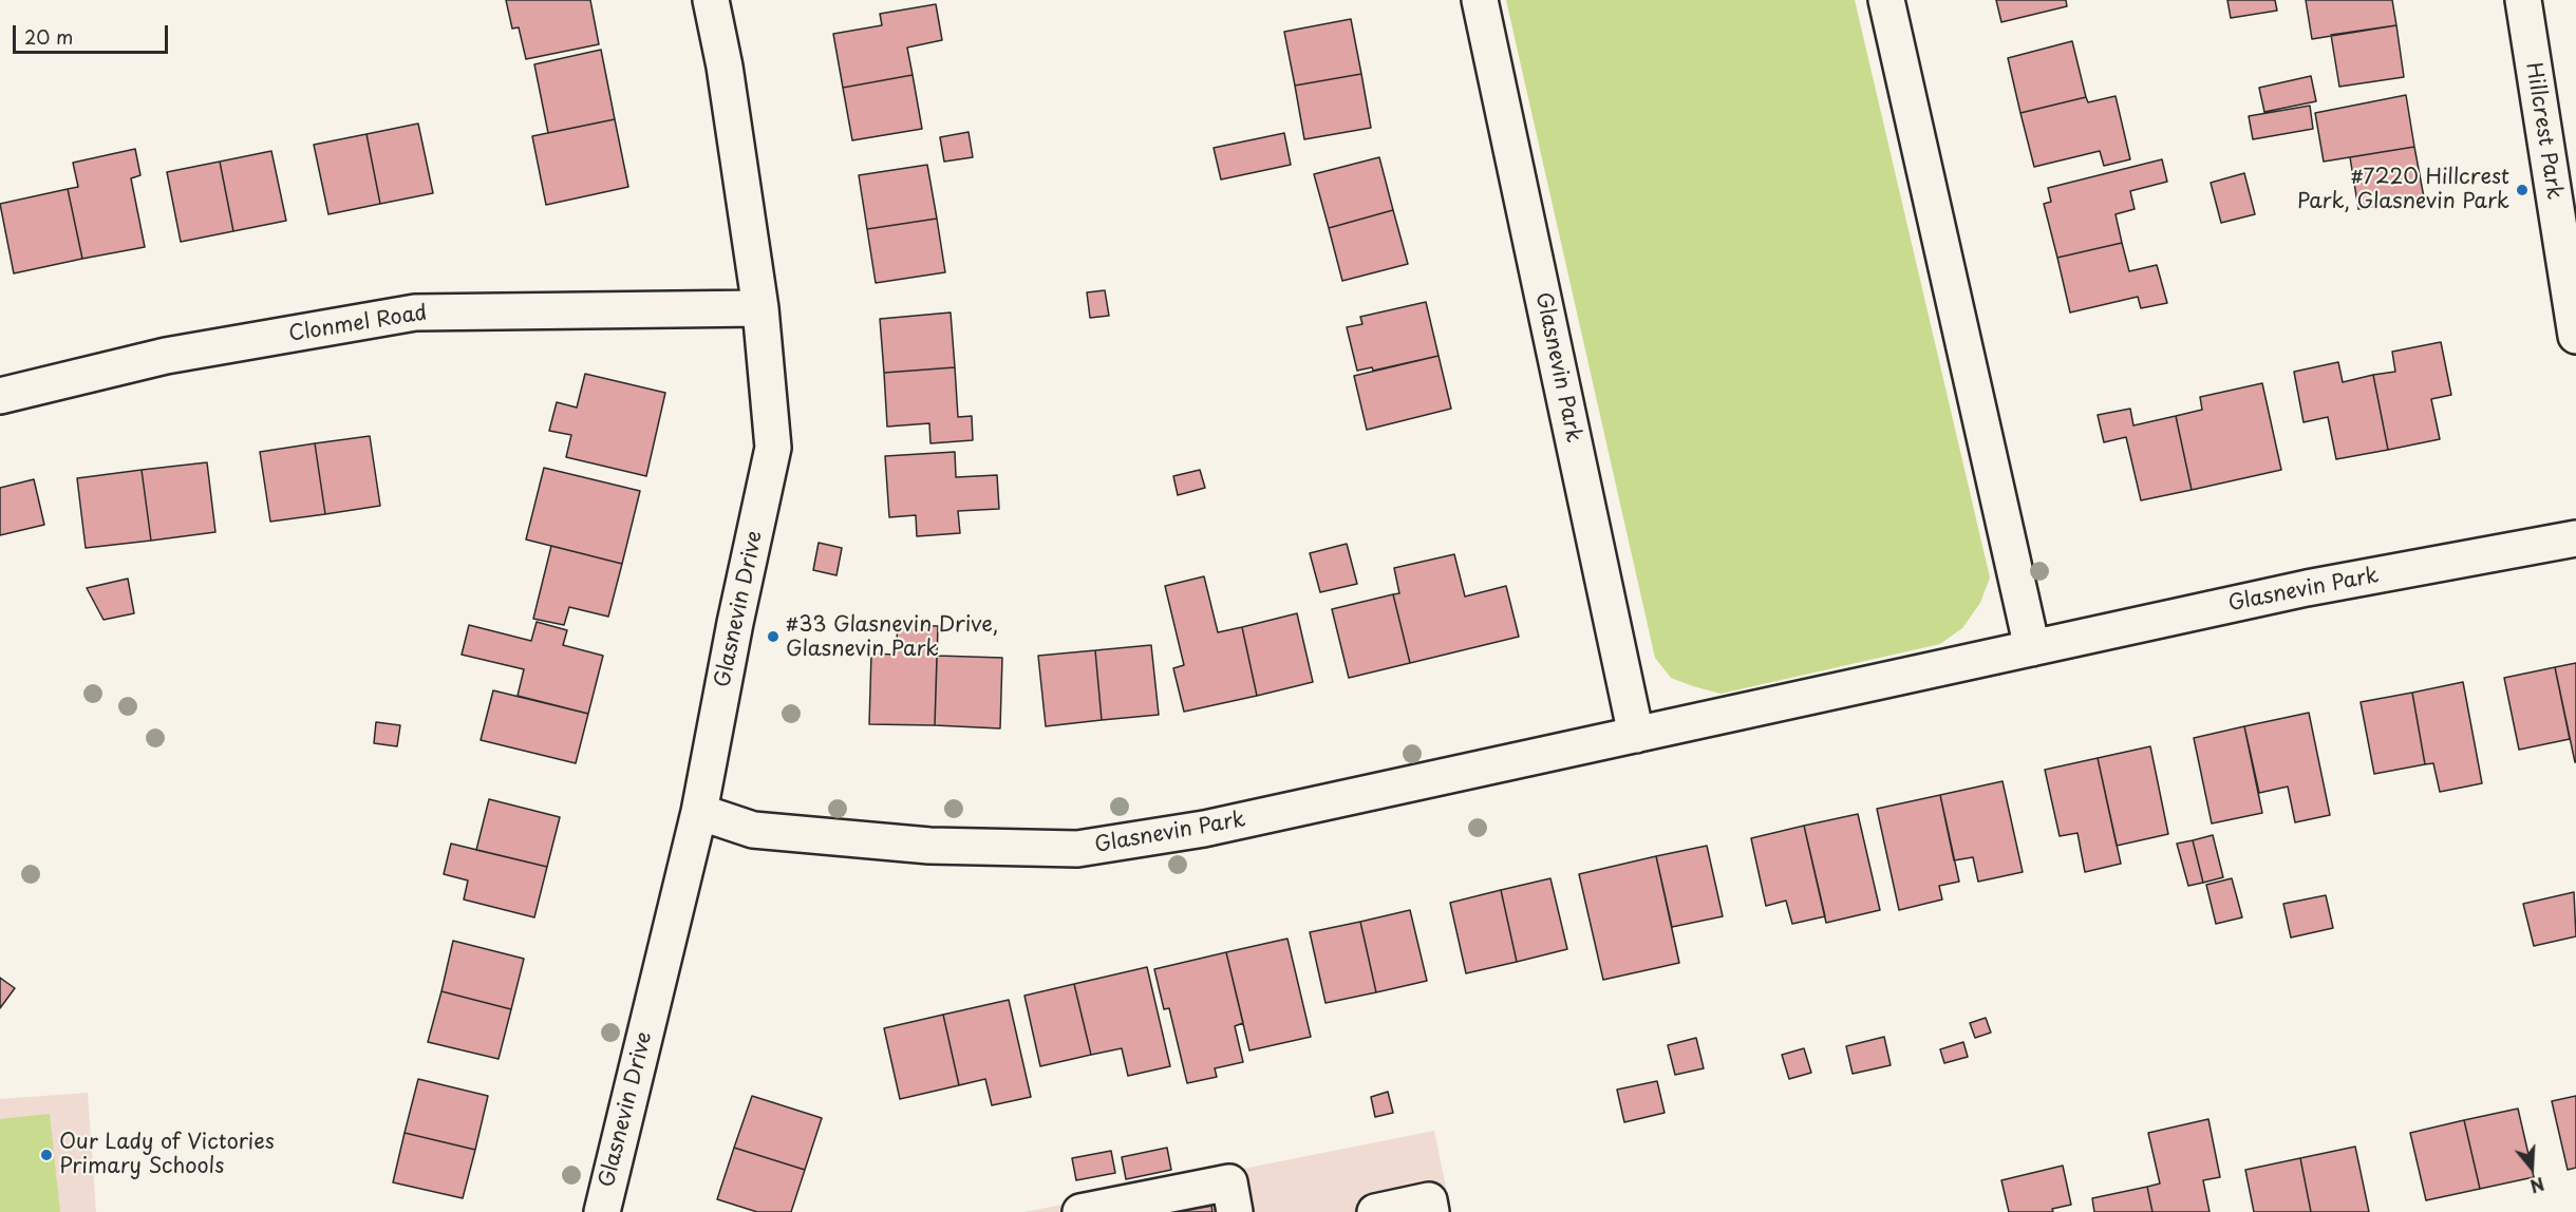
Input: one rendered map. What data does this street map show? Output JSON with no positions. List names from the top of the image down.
{
  "streets": {
    "street": [
      "Hillcrest Park",
      "Clonmel Road",
      "Glasnevin Park",
      "Glasnevin Drive"
    ]
  },
  "crossings": [
    ["Clonmel Road", "Glasnevin Drive"],
    ["Glasnevin Park", "Glasnevin Drive"]
  ],
  "places": ["#7220 Hillcrest Park, Glasnevin Park", "#33 Glasnevin Drive, Glasnevin Park", "Our Lady of Victories Primary Schools"],
  "scale_bar": "20 m",
  "north": "bottom"
}
